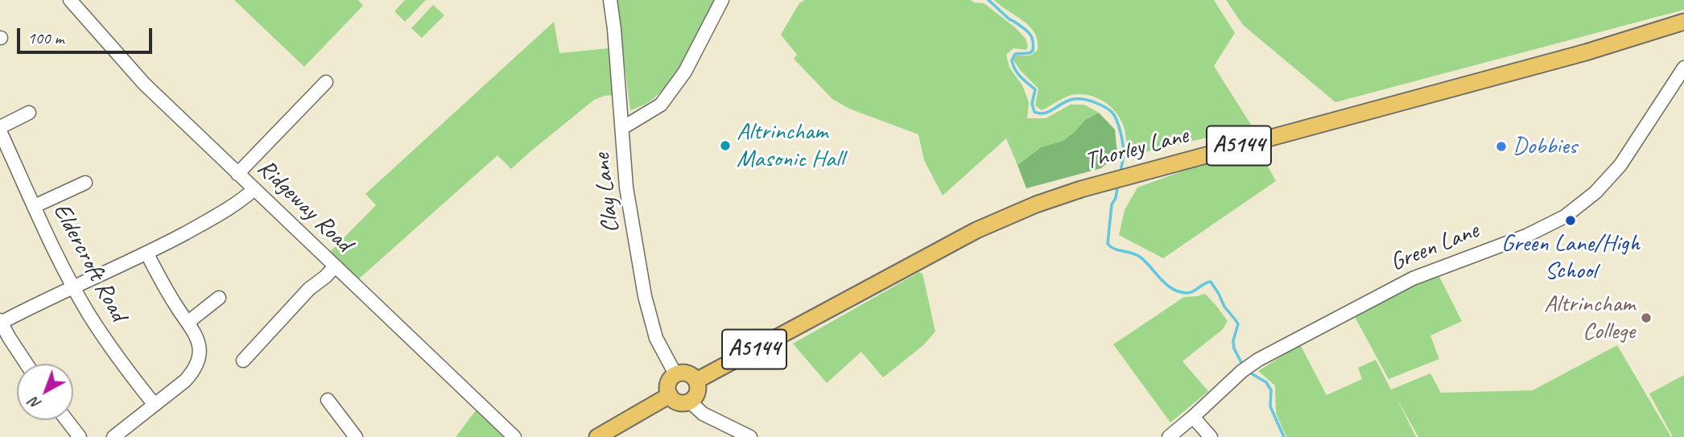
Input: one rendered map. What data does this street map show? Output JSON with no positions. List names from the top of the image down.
{
  "streets": {
    "main road": ["A5144", "Thorley Lane"],
    "street": [
      "Clay Lane",
      "Ridgeway Road",
      "Green Lane",
      "Eldercroft Road"
    ]
  },
  "crossings": [
    ["A5144", "Thorley Lane"],
    ["A5144", "Clay Lane"],
    ["Thorley Lane", "Clay Lane"]
  ],
  "places": [
    "Altrincham Masonic Hall",
    "Dobbies",
    "Green Lane/High School",
    "Altrincham College"
  ],
  "scale_bar": "100 m",
  "north": "bottom left"
}
